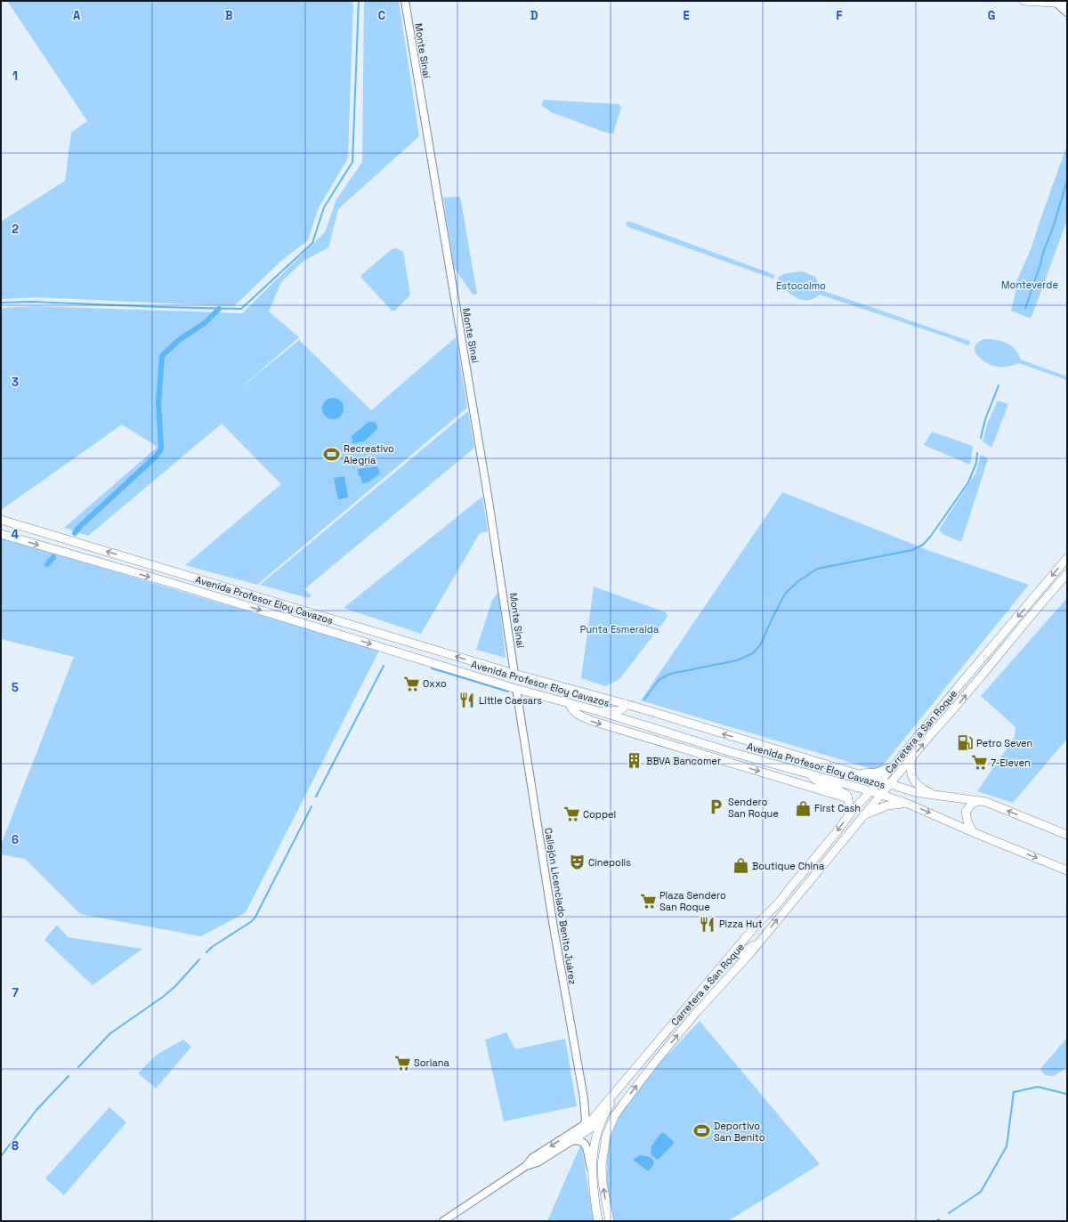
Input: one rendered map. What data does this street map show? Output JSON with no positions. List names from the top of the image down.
{
  "streets": {
    "main road": ["Avenida Profesor Eloy Cavazos", "Carretera a San Roque"],
    "street": ["Monte Sinaí", "Callejón Licenciado Benito Juárez"]
  },
  "crossings": [
    ["Monte Sinaí", "Avenida Profesor Eloy Cavazos"],
    ["Avenida Profesor Eloy Cavazos", "Carretera a San Roque"],
    ["Avenida Profesor Eloy Cavazos", "Callejón Licenciado Benito Juárez"],
    ["Carretera a San Roque", "Callejón Licenciado Benito Juárez"]
  ],
  "parks": ["Monteverde", "Estocolmo", "Punta Esmeralda"],
  "places": {
    "sports": ["Recreativo Alegría", "Deportivo San Benito"],
    "supermarket": [
      "Oxxo",
      "7-Eleven",
      "Coppel",
      "Plaza Sendero San Roque",
      "Soriana"
    ],
    "restaurant": ["Little Caesars", "Pizza Hut"],
    "fuel station": ["Petro Seven"],
    "building": ["BBVA Bancomer"],
    "parking": ["Sendero San Roque"],
    "shop": ["First Cash", "Boutique China"],
    "theatre": ["Cinepolis"]
  },
  "grid": {
    "columns": [
      "A",
      "B",
      "C",
      "D",
      "E",
      "F",
      "G"
    ],
    "rows": [
      "1",
      "2",
      "3",
      "4",
      "5",
      "6",
      "7",
      "8"
    ]
  }
}
